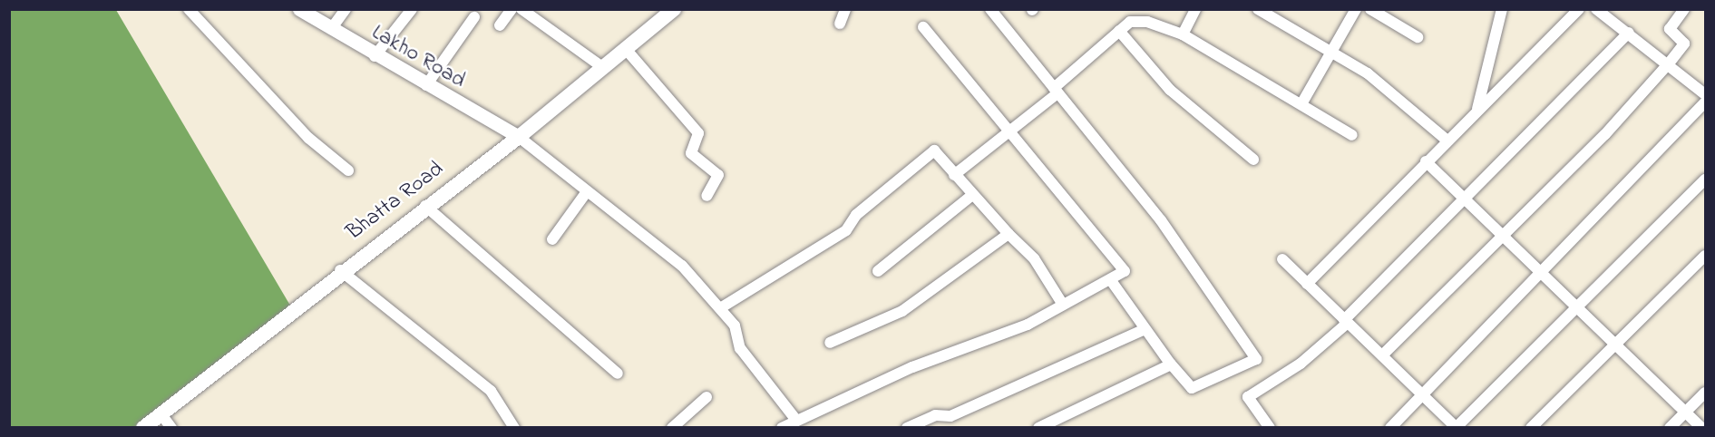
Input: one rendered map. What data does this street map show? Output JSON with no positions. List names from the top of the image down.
{
  "streets": {
    "main road": ["Bhatta Road"],
    "street": ["Lakho Road"]
  },
  "crossings": [
    ["Lakho Road", "Bhatta Road"]
  ]
}
